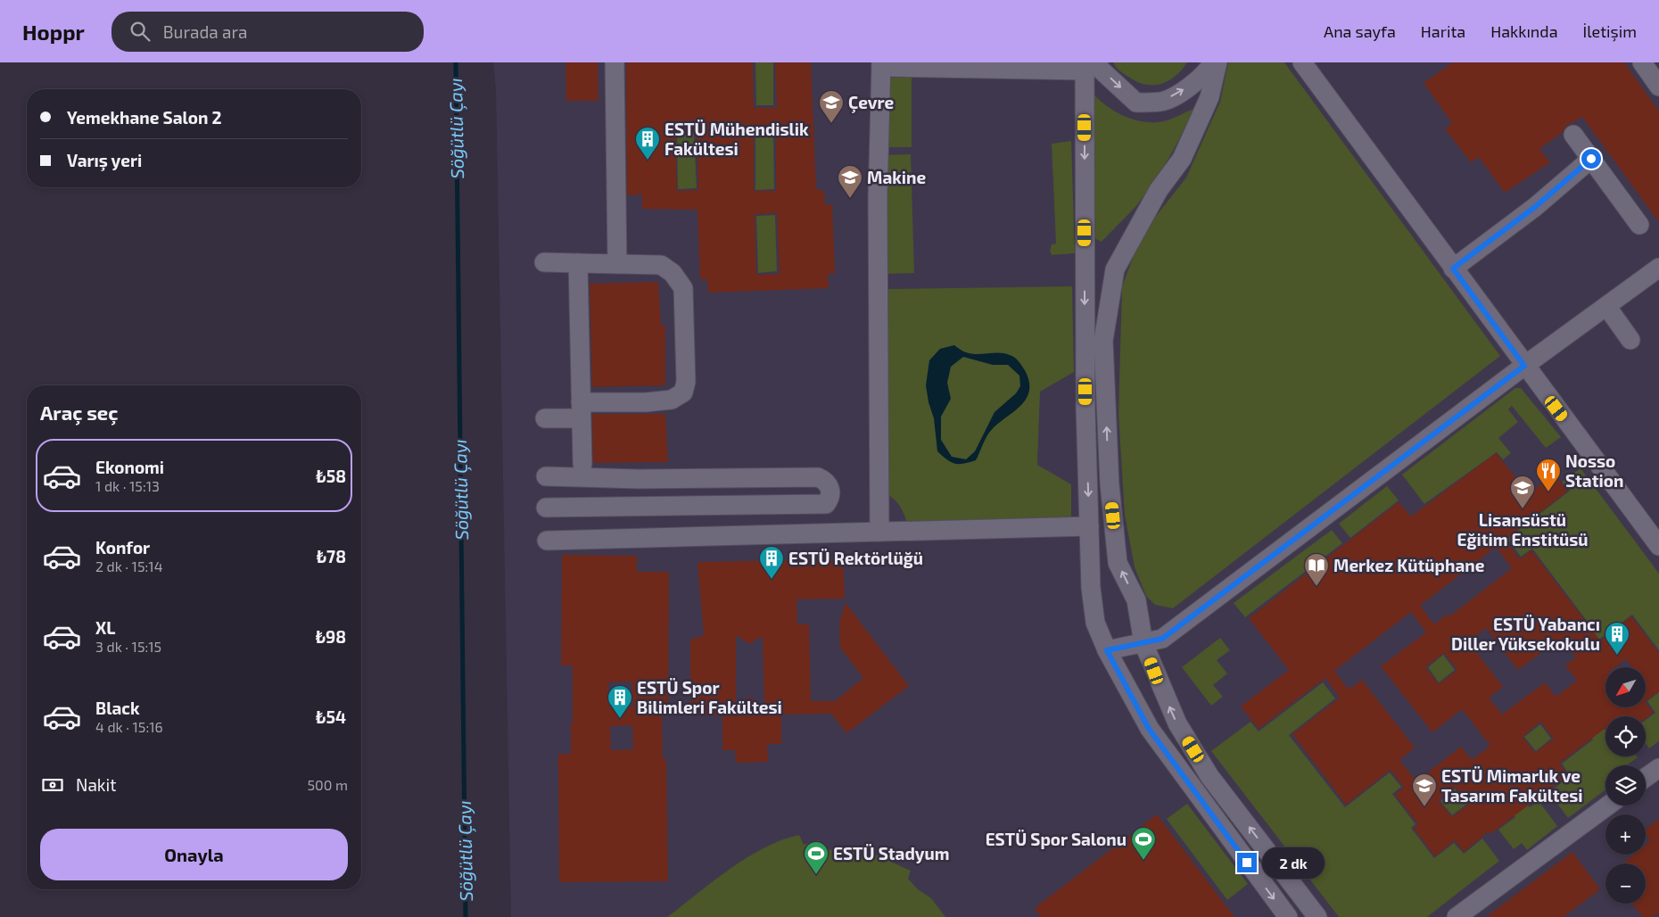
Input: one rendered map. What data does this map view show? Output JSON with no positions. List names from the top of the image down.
{
  "water": ["Söğütlü Çayı"],
  "places": {
    "school or university": [
      "Çevre",
      "Makine",
      "Lisansüstü Eğitim Enstitüsü",
      "ESTÜ Mimarlık ve Tasarım Fakültesi"
    ],
    "building": [
      "ESTÜ Mühendislik Fakültesi",
      "ESTÜ Rektörlüğü",
      "ESTÜ Yabancı Diller Yüksekokulu",
      "ESTÜ Spor Bilimleri Fakültesi"
    ],
    "restaurant": ["Nosso Station"],
    "library": ["Merkez Kütüphane"],
    "sports": ["ESTÜ Spor Salonu", "ESTÜ Stadyum"]
  },
  "north": "bottom left",
  "page": {
    "header": "Hoppr",
    "search": "Burada ara",
    "nav": [
      "Ana sayfa",
      "Harita",
      "Hakkında",
      "İletişim"
    ],
    "banner": ["Yemekhane Salon 2", "Varış yeri"],
    "heading": "Araç seç",
    "list": [
      {
        "name": "Ekonomi",
        "note": "1 dk · 15:13",
        "value": "₺58"
      },
      {
        "name": "Konfor",
        "note": "2 dk · 15:14",
        "value": "₺78"
      },
      {
        "name": "XL",
        "note": "3 dk · 15:15",
        "value": "₺98"
      },
      {
        "name": "Black",
        "note": "4 dk · 15:16",
        "value": "₺54"
      }
    ],
    "map_buttons": ["+", "−"],
    "pay": ["Nakit", "500 m"],
    "buttons": "Onayla",
    "bubble": "2 dk"
  }
}
